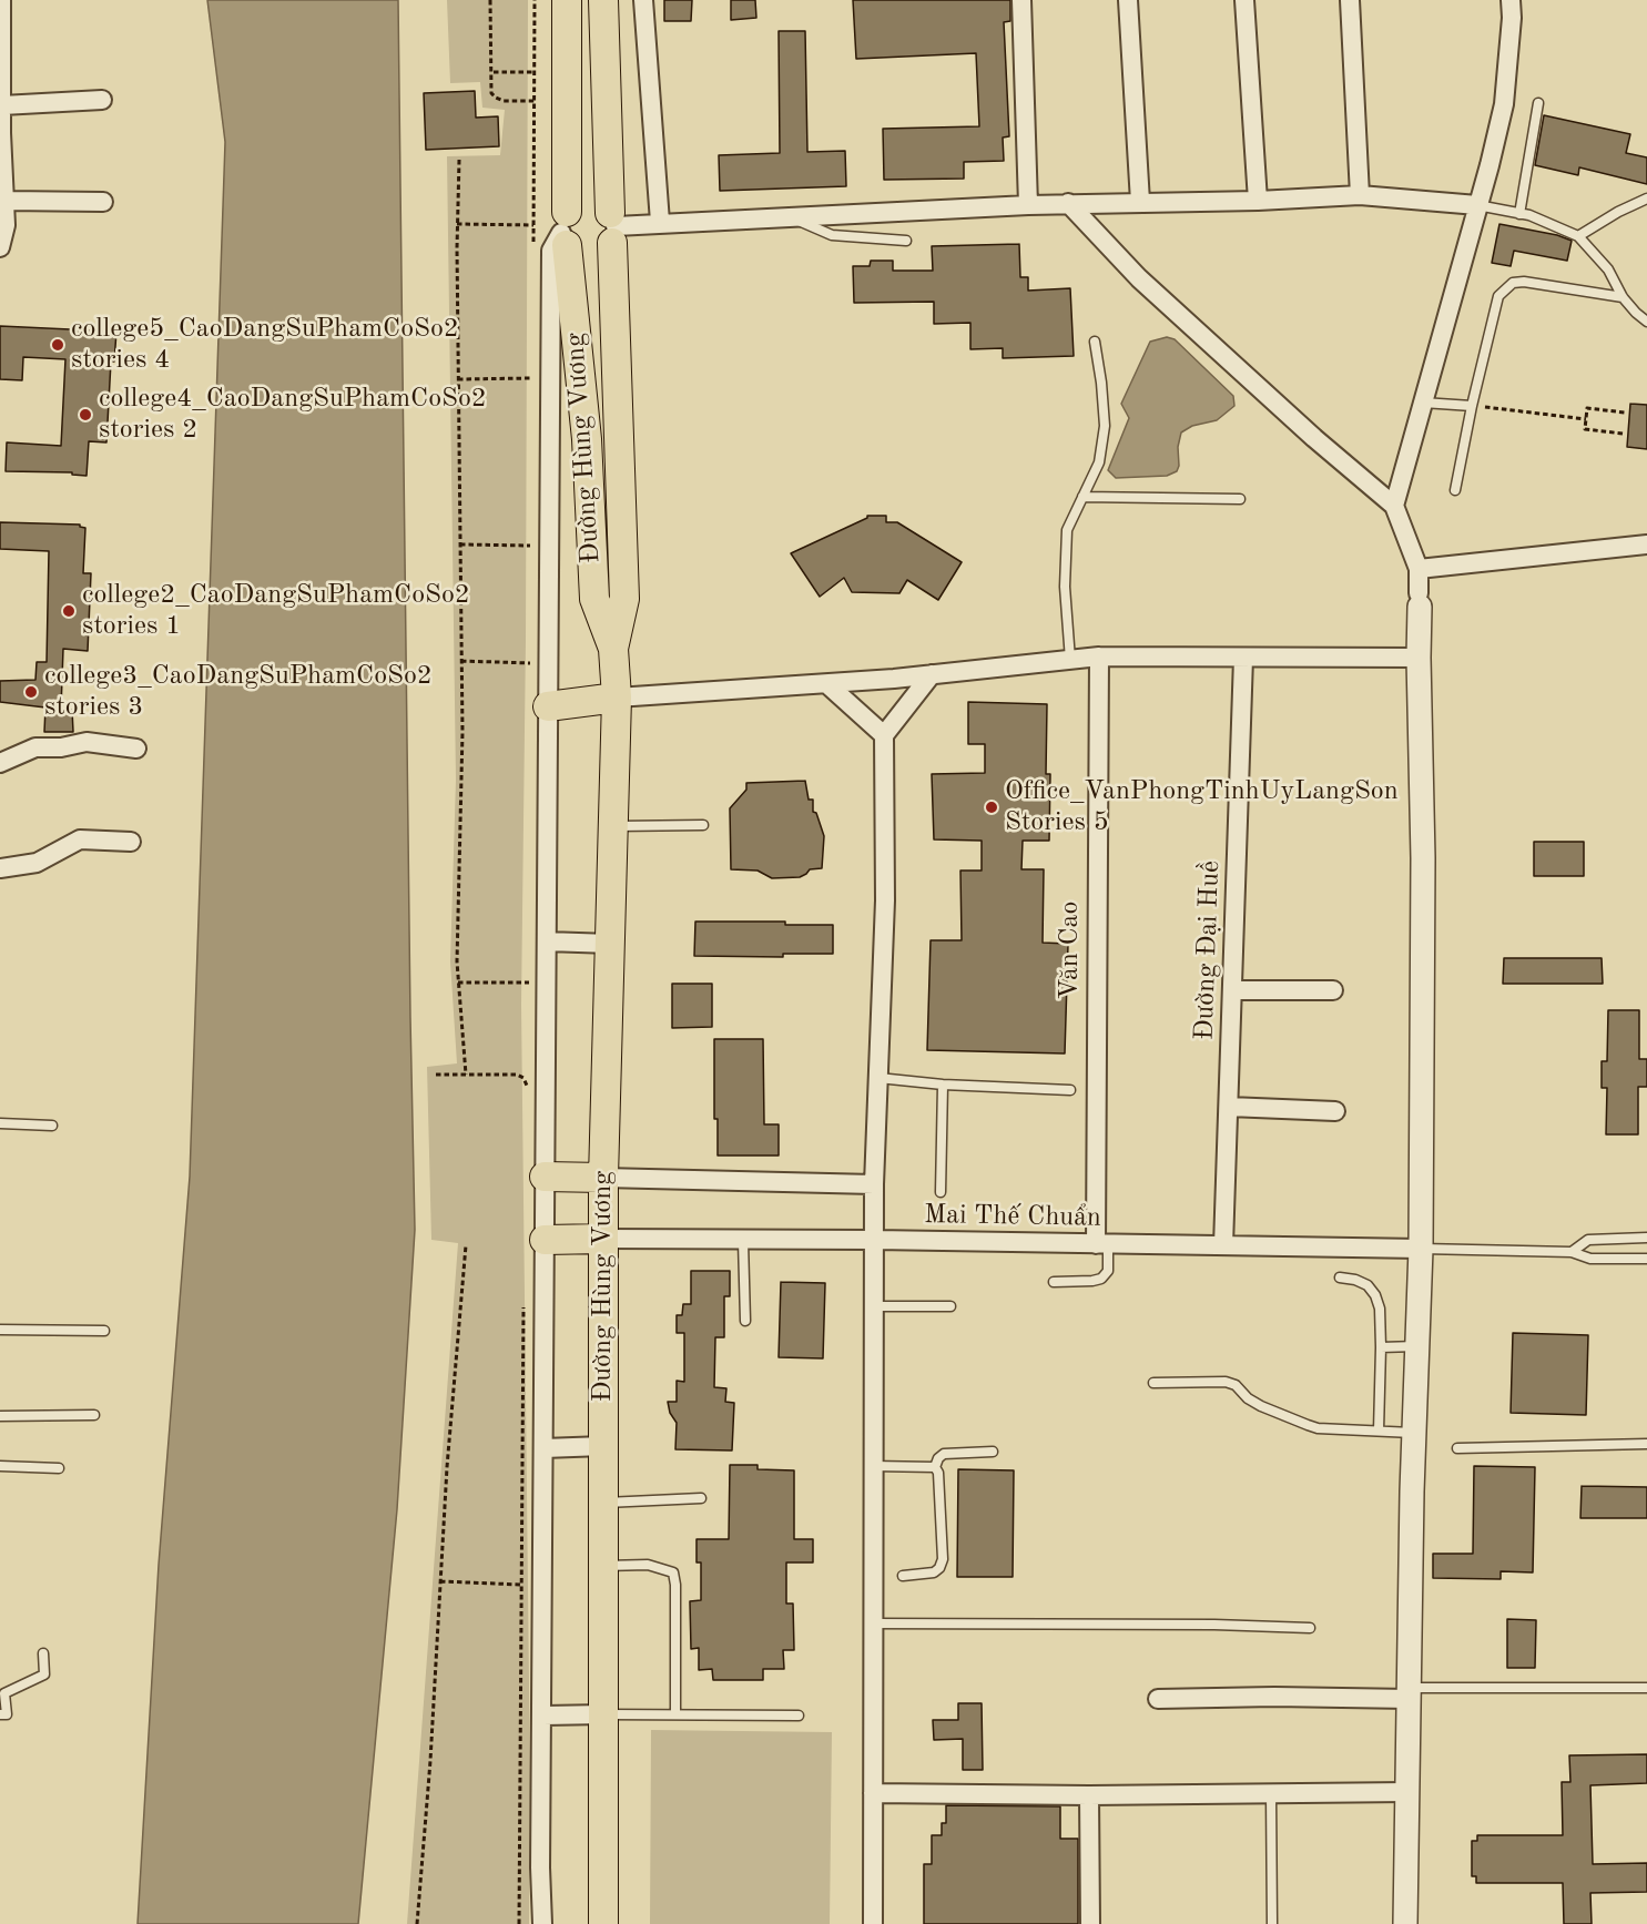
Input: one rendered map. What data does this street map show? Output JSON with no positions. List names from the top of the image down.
{
  "streets": {
    "main road": ["Đường Hùng Vương"],
    "street": ["Văn Cao", "Đường Đại Huề", "Mai Thế Chuẩn"]
  },
  "crossings": [
    ["Đường Hùng Vương", "Mai Thế Chuẩn"],
    ["Văn Cao", "Mai Thế Chuẩn"],
    ["Đường Đại Huề", "Mai Thế Chuẩn"]
  ],
  "places": [
    "college5_CaoDangSuPhamCoSo2 stories 4",
    "college4_CaoDangSuPhamCoSo2 stories 2",
    "college2_CaoDangSuPhamCoSo2 stories 1",
    "college3_CaoDangSuPhamCoSo2 stories 3",
    "Office_VanPhongTinhUyLangSon Stories 5"
  ]
}
